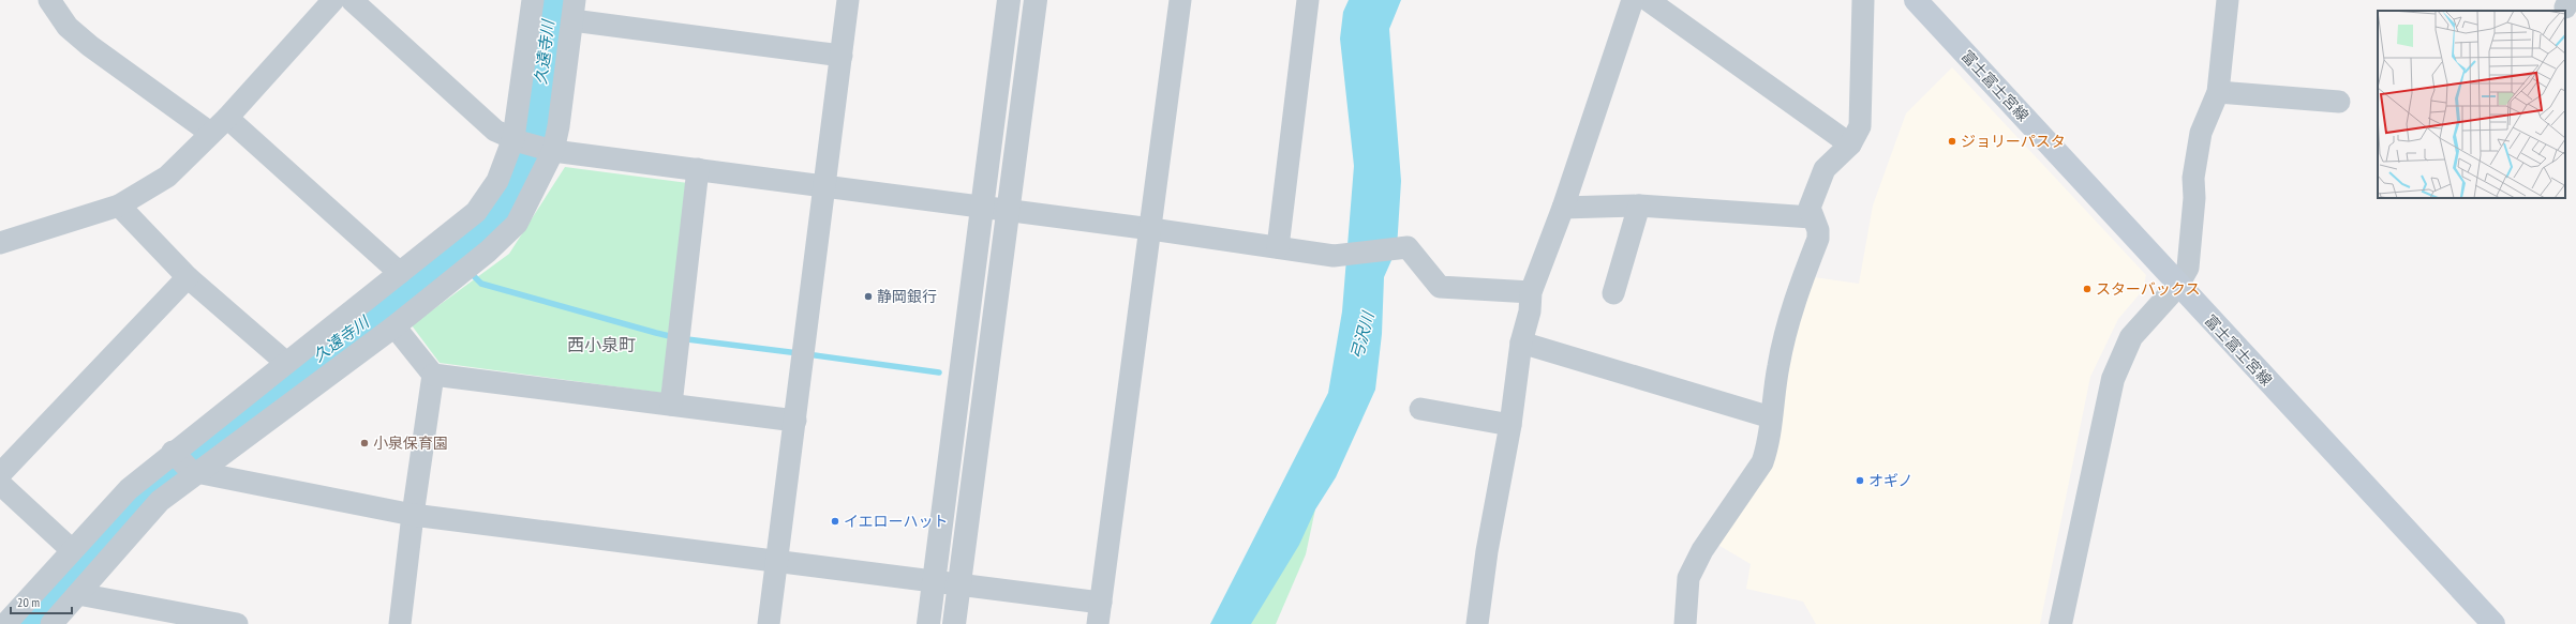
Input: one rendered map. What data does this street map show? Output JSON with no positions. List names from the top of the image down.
{
  "streets": {
    "main road": ["富士富士宮線"]
  },
  "districts": ["西小泉町"],
  "water": ["久遠寺川", "弓沢川"],
  "places": [
    "ジョリーパスタ",
    "スターバックス",
    "静岡銀行",
    "小泉保育園",
    "オギノ",
    "イエローハット"
  ],
  "scale_bar": "20 m"
}
